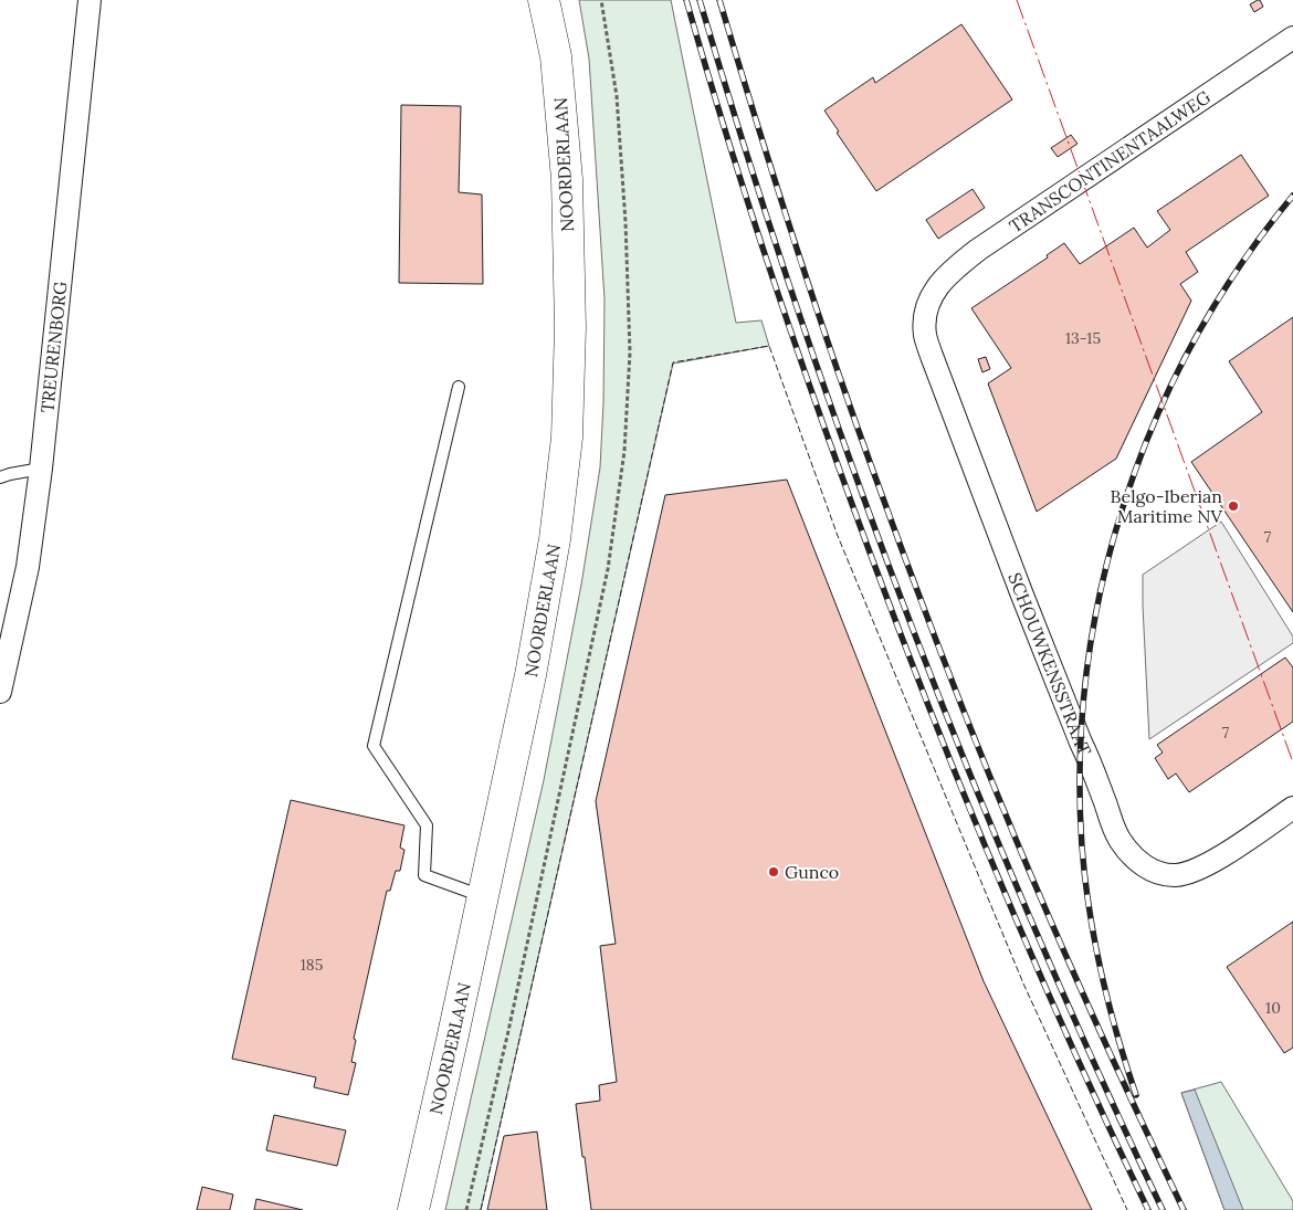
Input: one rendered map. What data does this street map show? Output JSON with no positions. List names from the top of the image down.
{
  "streets": {
    "main road": ["NOORDERLAAN"],
    "street": ["TRANSCONTINENTAALWEG", "TREURENBORG", "SCHOUWKENSSTRAAT"]
  },
  "crossings": [
    ["TRANSCONTINENTAALWEG", "SCHOUWKENSSTRAAT"]
  ],
  "places": ["Belgo-Iberian Maritime NV", "Gunco"],
  "house_numbers": [
    "13-15",
    "7",
    "7",
    "185",
    "10"
  ]
}
